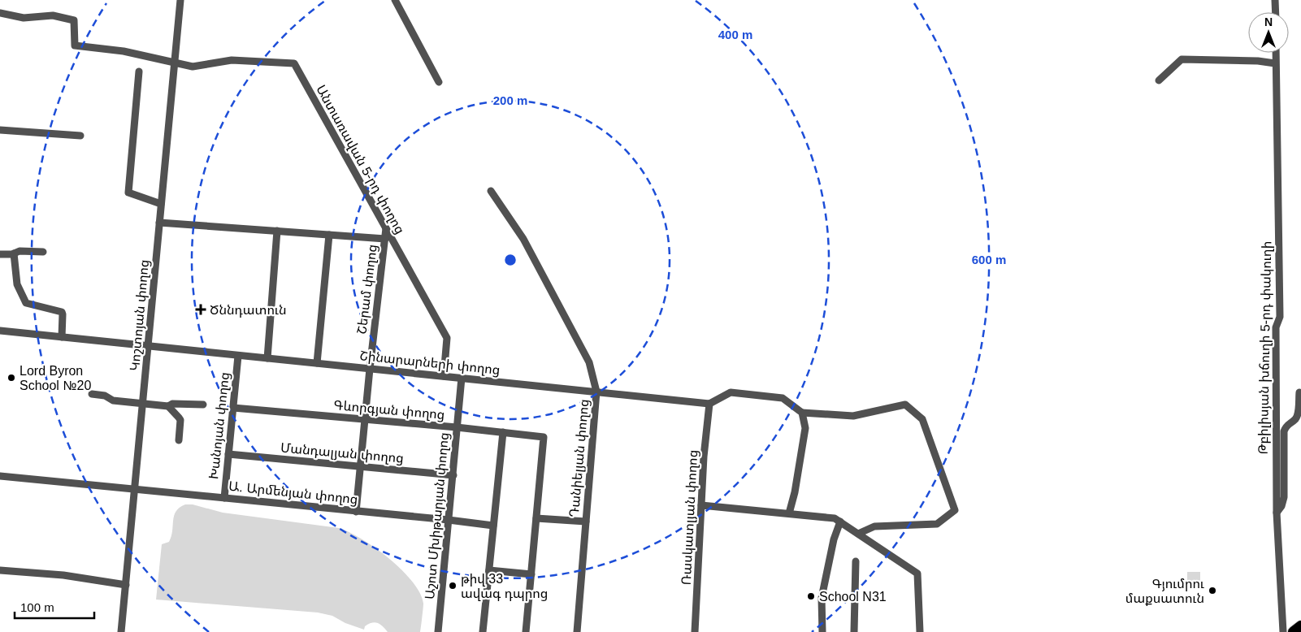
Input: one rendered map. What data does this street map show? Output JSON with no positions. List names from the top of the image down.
{
  "streets": {
    "street": [
      "Անտառավան 5-րդ փողոց",
      "Շերամ փողոց",
      "Կոշտոյան փողոց",
      "Թբիլիսյան խճուղի 5-րդ փակուղի",
      "Շինարարների փողոց",
      "Գևորգյան փողոց",
      "Խանոյան փողոց",
      "Մանդալյան փողոց",
      "Դանիելյան փողոց",
      "Ա. Արմենյան փողոց",
      "Աշոտ Մխիթարյան փողոց",
      "Ռասկատլյան փողոց"
    ]
  },
  "crossings": [
    ["Անտառավան 5-րդ փողոց", "Շերամ փողոց"],
    ["Անտառավան 5-րդ փողոց", "Կոշտոյան փողոց"],
    ["Անտառավան 5-րդ փողոց", "Շինարարների փողոց"],
    ["Շերամ փողոց", "Կոշտոյան փողոց"],
    ["Շերամ փողոց", "Շինարարների փողոց"],
    ["Շերամ փողոց", "Գևորգյան փողոց"],
    ["Շերամ փողոց", "Մանդալյան փողոց"],
    ["Շերամ փողոց", "Ա. Արմենյան փողոց"],
    ["Կոշտոյան փողոց", "Շինարարների փողոց"],
    ["Կոշտոյան փողոց", "Ա. Արմենյան փողոց"],
    ["Շինարարների փողոց", "Խանոյան փողոց"],
    ["Շինարարների փողոց", "Դանիելյան փողոց"],
    ["Շինարարների փողոց", "Աշոտ Մխիթարյան փողոց"],
    ["Շինարարների փողոց", "Ռասկատլյան փողոց"],
    ["Գևորգյան փողոց", "Խանոյան փողոց"],
    ["Գևորգյան փողոց", "Աշոտ Մխիթարյան փողոց"],
    ["Խանոյան փողոց", "Մանդալյան փողոց"],
    ["Խանոյան փողոց", "Ա. Արմենյան փողոց"],
    ["Մանդալյան փողոց", "Աշոտ Մխիթարյան փողոց"],
    ["Ա. Արմենյան փողոց", "Աշոտ Մխիթարյան փողոց"]
  ],
  "places": {
    "health": ["Ծննդատուն"],
    "other": [
      "Lord Byron School №20",
      "թիվ 33 ավագ դպրոց",
      "Գյումրու մաքսատուն",
      "School N31"
    ]
  },
  "scale_bar": "100 m",
  "north": "top",
  "rings": ["400 m", "200 m", "600 m"]
}
